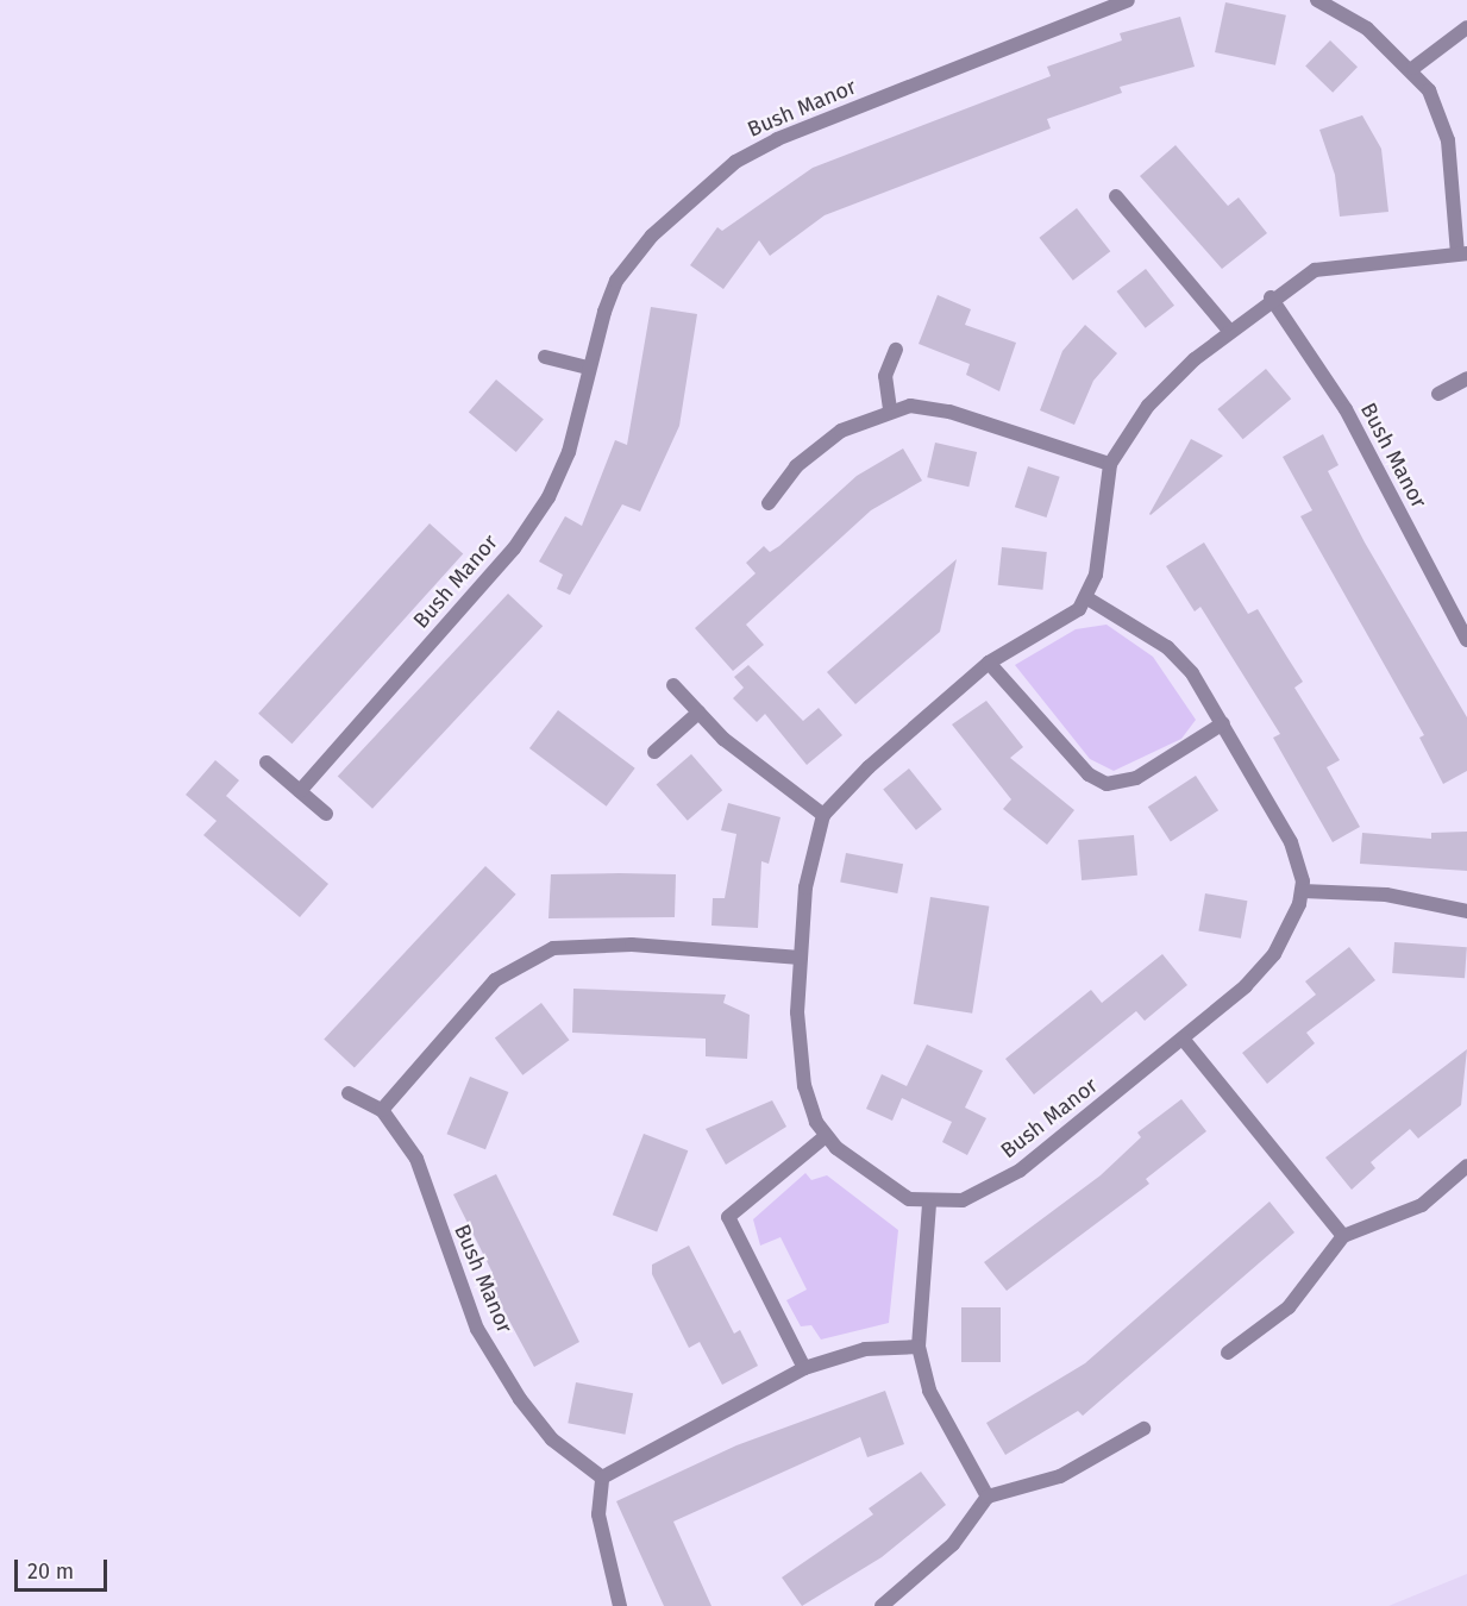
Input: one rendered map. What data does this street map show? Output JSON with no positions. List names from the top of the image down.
{
  "streets": {
    "street": ["Bush Manor"]
  },
  "scale_bar": "20 m"
}
